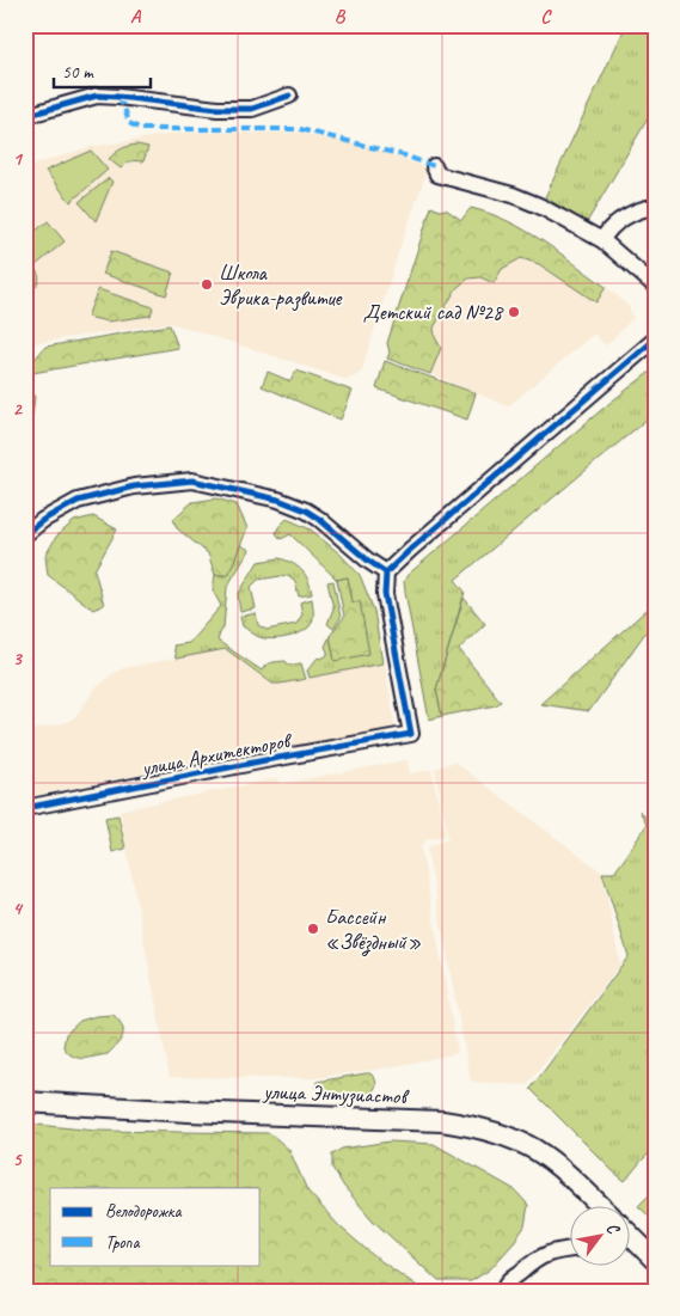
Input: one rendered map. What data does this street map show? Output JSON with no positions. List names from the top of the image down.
{
  "streets": {
    "main road": ["улица Энтузиастов"],
    "street": ["улица Архитекторов"]
  },
  "places": ["Школа Эврика-развитие", "Детский сад №28", "Бассейн «Звёздный»"],
  "legend": ["Велодорожка", "Тропа"],
  "scale_bar": "50 m",
  "north": "top right",
  "grid": {
    "columns": ["A", "B", "C"],
    "rows": [
      "1",
      "2",
      "3",
      "4",
      "5"
    ]
  }
}
